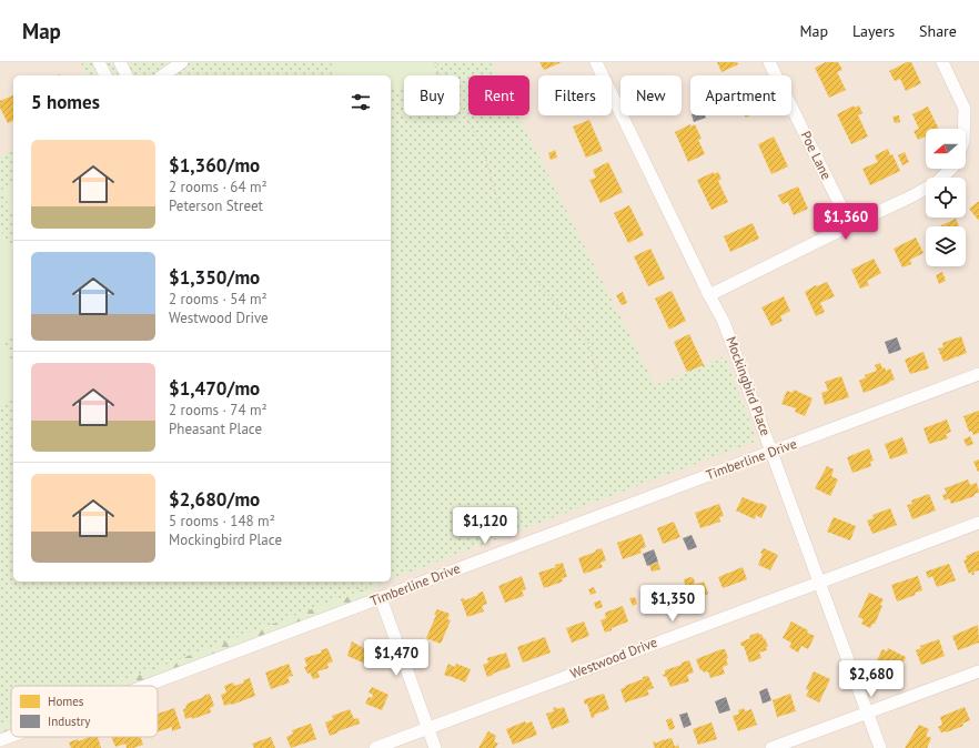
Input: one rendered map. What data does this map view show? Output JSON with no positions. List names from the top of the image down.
{
  "streets": {
    "street": [
      "Poe Lane",
      "Mockingbird Place",
      "Timberline Drive",
      "Westwood Drive"
    ]
  },
  "crossings": [
    ["Mockingbird Place", "Timberline Drive"],
    ["Mockingbird Place", "Westwood Drive"]
  ],
  "legend": ["Homes", "Industry"],
  "north": "left",
  "page": {
    "header": "Map",
    "nav": ["Map", "Layers", "Share"],
    "chip": [
      "Buy",
      "Rent",
      "Filters",
      "New",
      "Apartment"
    ],
    "heading": "5 homes",
    "list": [
      {
        "name": "$1,360/mo",
        "note": "2 rooms · 64 m² · Peterson Street"
      },
      {
        "name": "$1,350/mo",
        "note": "2 rooms · 54 m² · Westwood Drive"
      },
      {
        "name": "$1,470/mo",
        "note": "2 rooms · 74 m² · Pheasant Place"
      },
      {
        "name": "$2,680/mo",
        "note": "5 rooms · 148 m² · Mockingbird Place"
      }
    ],
    "price": [
      "$1,360",
      "$1,120",
      "$1,350",
      "$1,470",
      "$2,680"
    ]
  }
}
